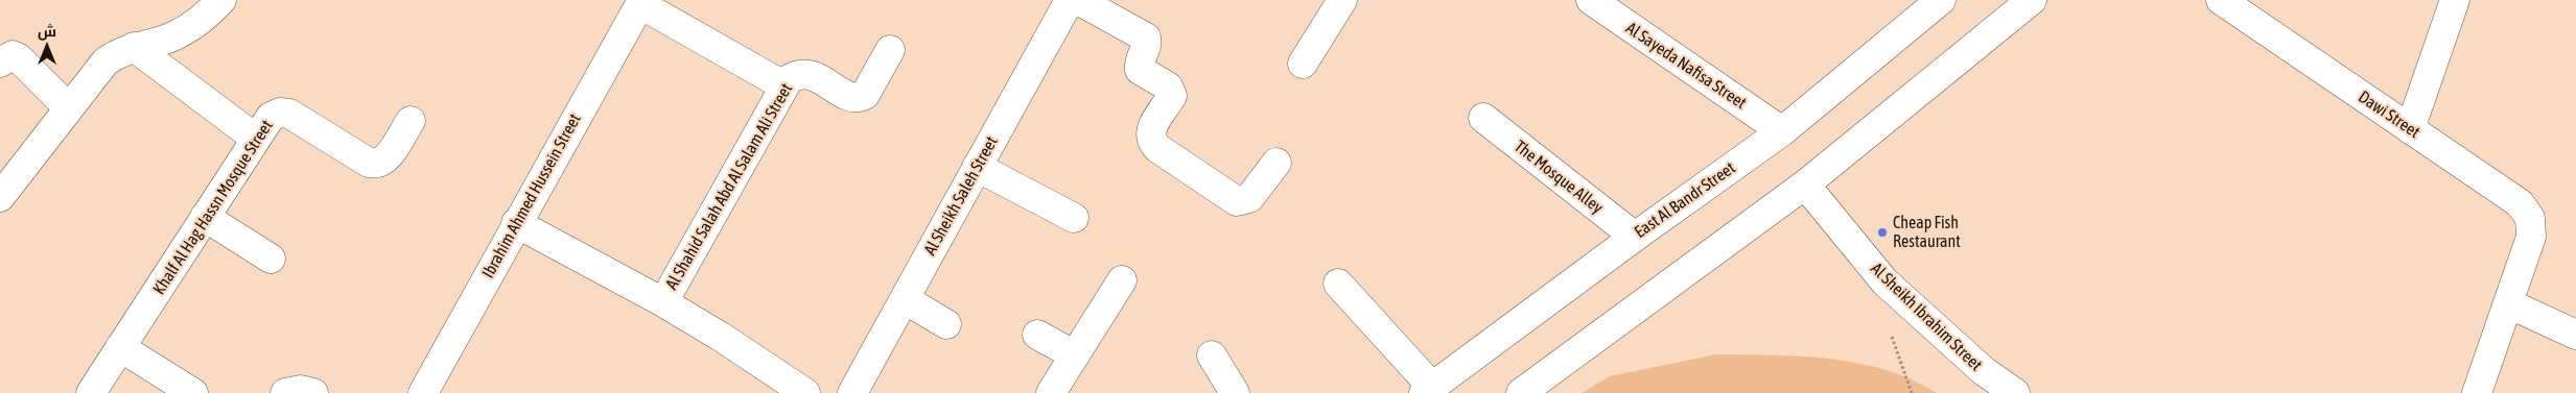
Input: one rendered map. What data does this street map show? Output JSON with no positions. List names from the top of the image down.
{
  "streets": {
    "street": [
      "Al Sayeda Nafisa Street",
      "Dawi Street",
      "The Mosque Alley",
      "Al Shahid Salah Abd Al Salam Ali Street",
      "Ibrahim Ahmed Hussein Street",
      "Al Sheikh Saleh Street",
      "East Al Bandr Street",
      "Khalf Al Hag Hassn Mosque Street",
      "Al Sheikh Ibrahim Street"
    ]
  },
  "crossings": [
    ["Al Sayeda Nafisa Street", "East Al Bandr Street"],
    ["The Mosque Alley", "East Al Bandr Street"]
  ],
  "places": ["Cheap Fish Restaurant"],
  "north": "top"
}
